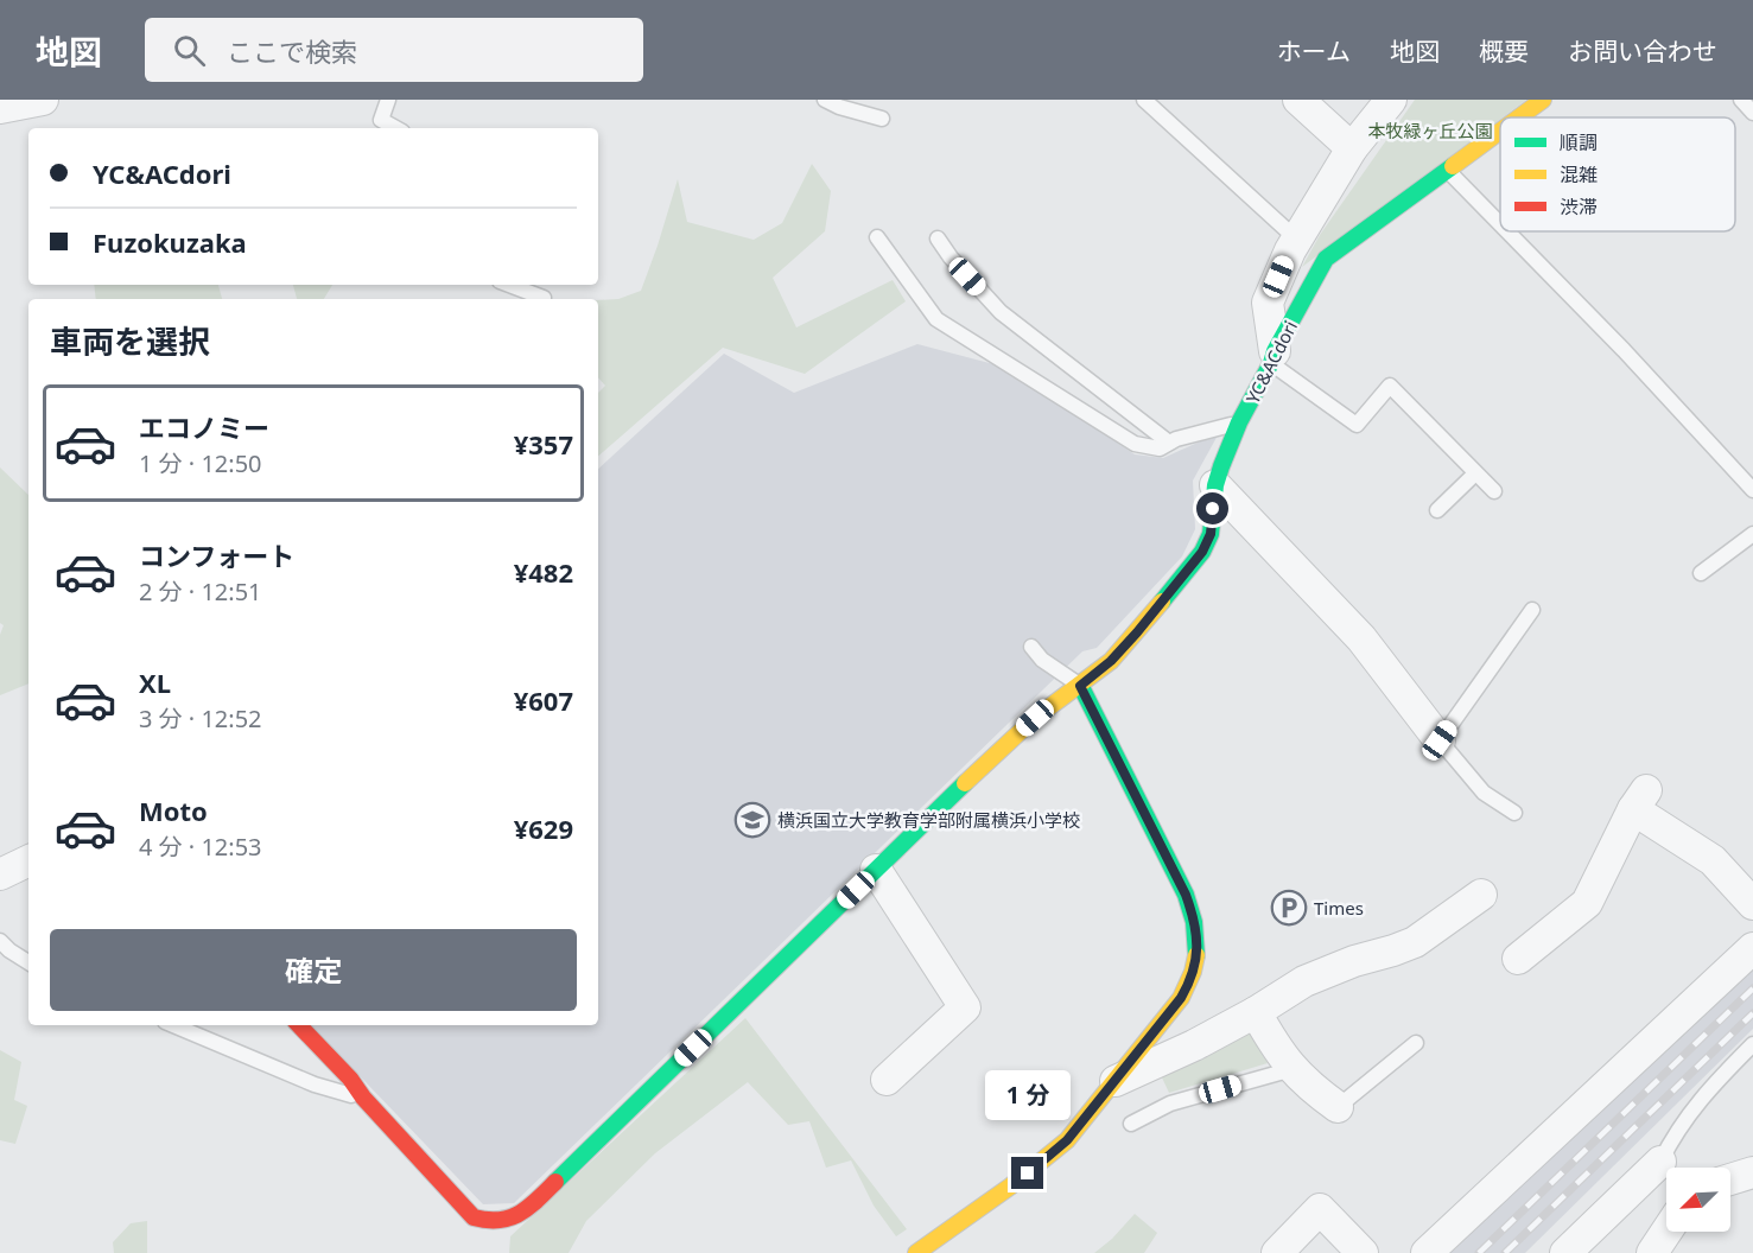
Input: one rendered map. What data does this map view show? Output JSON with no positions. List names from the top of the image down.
{
  "streets": {
    "street": ["YC&ACdori"]
  },
  "parks": ["本牧緑ヶ丘公園"],
  "places": {
    "school or university": ["横浜国立大学教育学部附属横浜小学校"],
    "parking": ["Times"]
  },
  "legend": ["順調", "混雑", "渋滞"],
  "north": "bottom left",
  "page": {
    "header": "地図",
    "search": "ここで検索",
    "nav": [
      "ホーム",
      "地図",
      "概要",
      "お問い合わせ"
    ],
    "banner": ["YC&ACdori", "Fuzokuzaka"],
    "heading": "車両を選択",
    "list": [
      {
        "name": "エコノミー",
        "note": "1 分 · 12:50",
        "value": "¥357"
      },
      {
        "name": "コンフォート",
        "note": "2 分 · 12:51",
        "value": "¥482"
      },
      {
        "name": "XL",
        "note": "3 分 · 12:52",
        "value": "¥607"
      },
      {
        "name": "Moto",
        "note": "4 分 · 12:53",
        "value": "¥629"
      }
    ],
    "buttons": "確定",
    "bubble": "1 分"
  }
}
